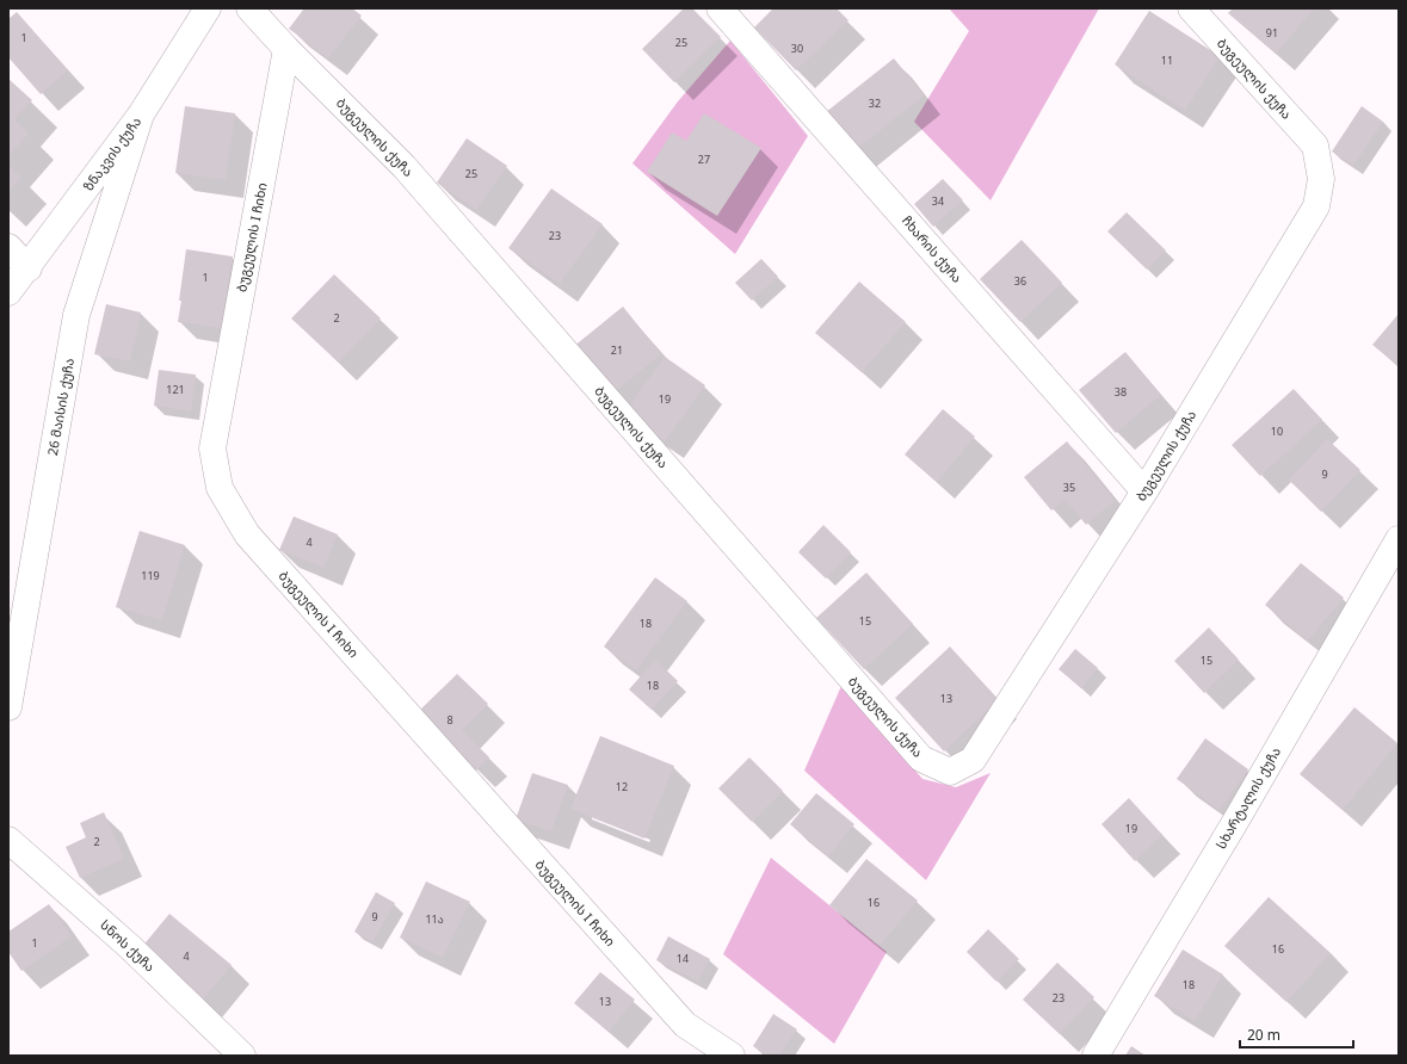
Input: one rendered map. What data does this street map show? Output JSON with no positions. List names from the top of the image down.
{
  "streets": {
    "street": [
      "ბუგეულის ქუჩა",
      "ზნაკვის ქუჩა",
      "ბუგეულის I ჩიხი",
      "ჩხარის ქუჩა",
      "26 მაისის ქუჩა",
      "სხარტალის ქუჩა",
      "სნოს ქუჩა"
    ]
  },
  "crossings": [
    ["ბუგეულის ქუჩა", "ბუგეულის I ჩიხი"],
    ["ბუგეულის ქუჩა", "ჩხარის ქუჩა"],
    ["ზნაკვის ქუჩა", "26 მაისის ქუჩა"]
  ],
  "house_numbers": [
    "91",
    "1",
    "25",
    "30",
    "11",
    "32",
    "27",
    "25",
    "34",
    "23",
    "1",
    "36",
    "2",
    "21",
    "121",
    "38",
    "19",
    "10",
    "9",
    "35",
    "4",
    "119",
    "15",
    "18",
    "15",
    "18",
    "13",
    "8",
    "12",
    "19",
    "2",
    "16",
    "9",
    "11ა",
    "1",
    "16",
    "4",
    "14",
    "18",
    "23",
    "13"
  ],
  "scale_bar": "20 m"
}
